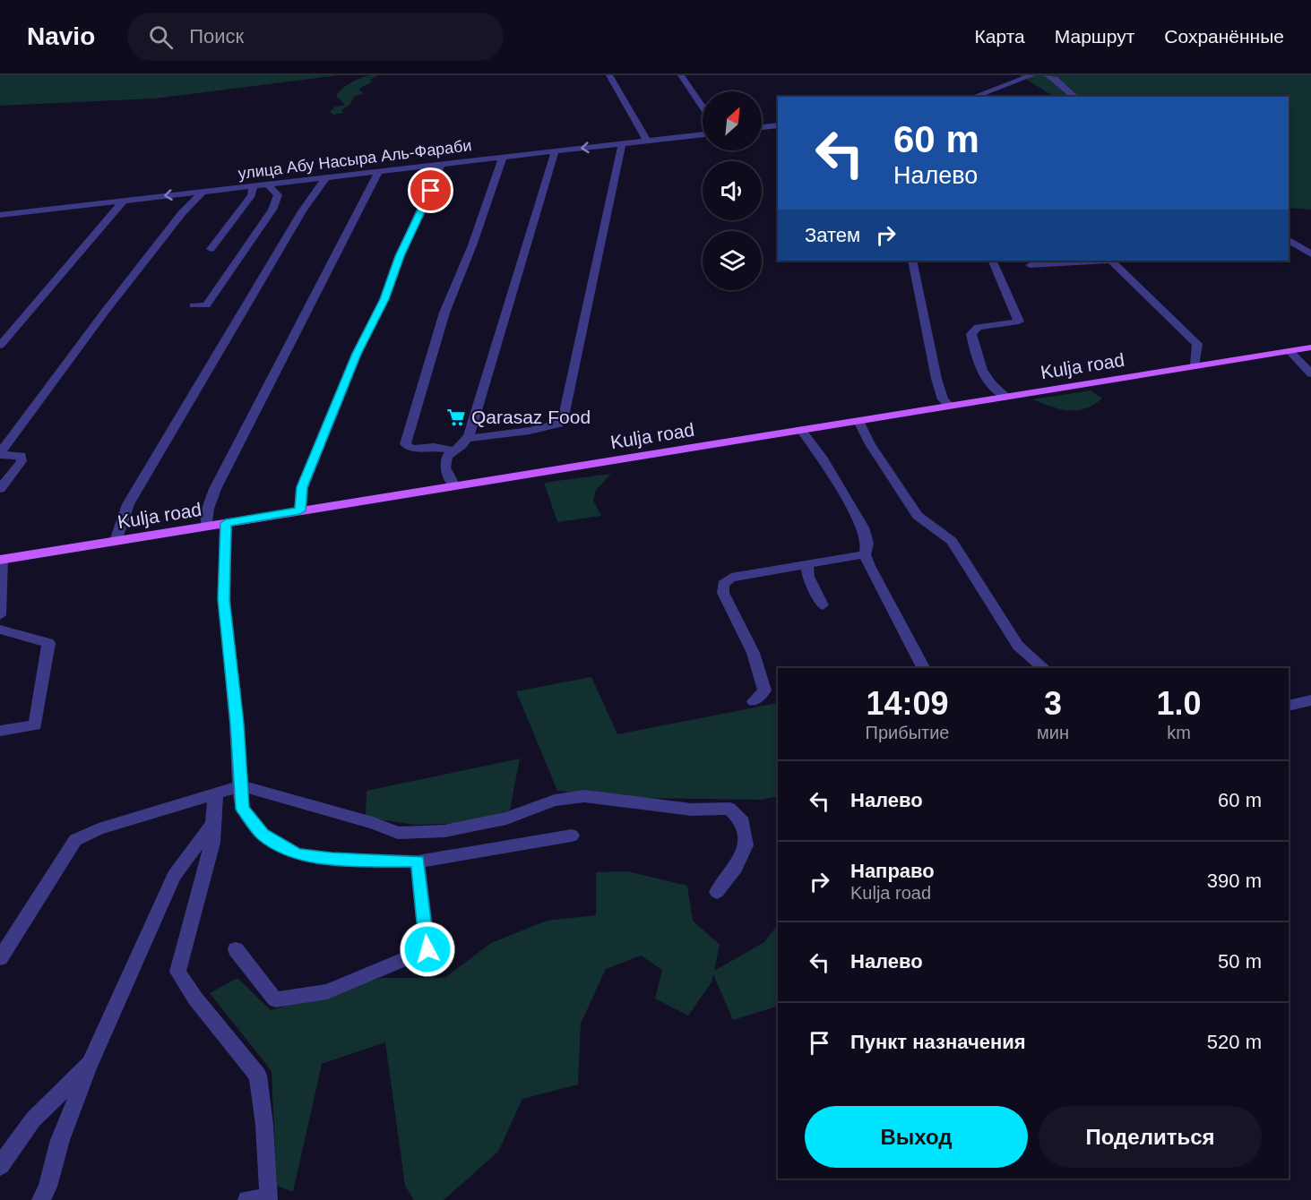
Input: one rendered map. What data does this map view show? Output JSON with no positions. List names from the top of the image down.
{
  "streets": {
    "main road": ["Kulja road"],
    "street": ["улица Абу Насыра Аль-Фараби"]
  },
  "places": {
    "supermarket": ["Qarasaz Food"]
  },
  "north": "top right",
  "page": {
    "header": "Navio",
    "search": "Поиск",
    "nav": ["Карта", "Маршрут", "Сохранённые"],
    "turn": ["60 m", "Налево"],
    "then": "Затем",
    "eta": [
      "14:09",
      "Прибытие",
      "3",
      "мин",
      "1.0",
      "km"
    ],
    "list": [
      {
        "name": "Налево",
        "value": "60 m"
      },
      {
        "name": "Направо",
        "note": "Kulja road",
        "value": "390 m"
      },
      {
        "name": "Налево",
        "value": "50 m"
      },
      {
        "name": "Пункт назначения",
        "value": "520 m"
      }
    ],
    "buttons": ["Выход", "Поделиться"]
  }
}
